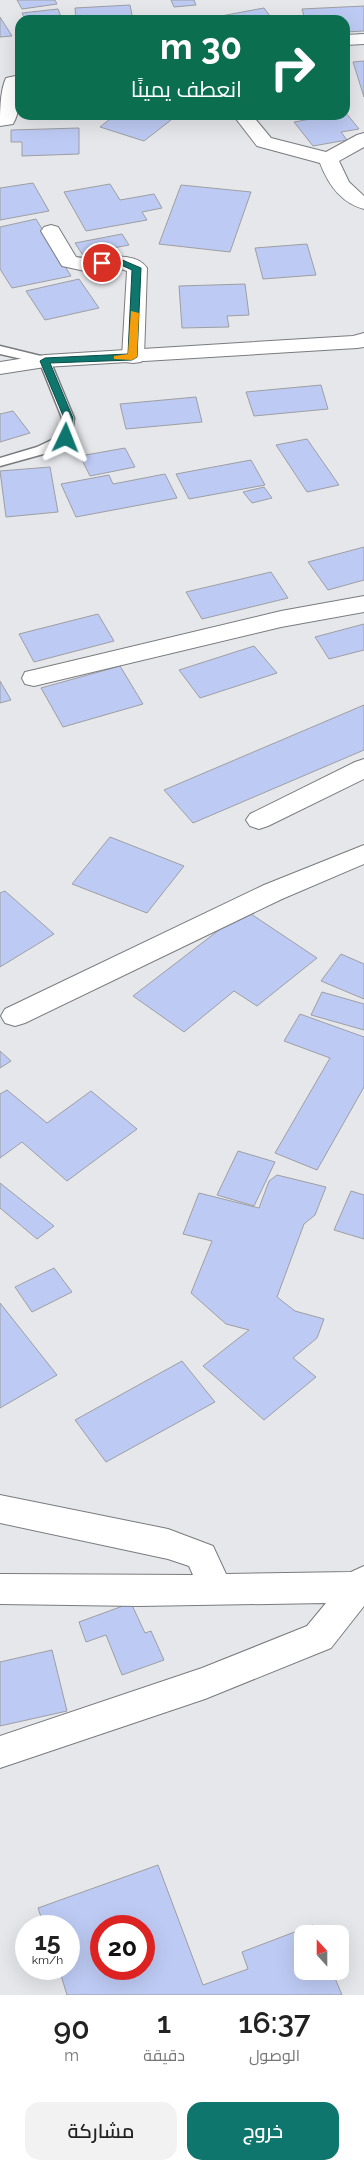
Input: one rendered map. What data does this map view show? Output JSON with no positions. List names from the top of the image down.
{
  "north": "top",
  "page": {
    "turn": ["30 m", "انعطف يمينًا"],
    "speed": "15 km/h",
    "limit": "20",
    "eta": [
      "16:37",
      "الوصول",
      "1",
      "دقيقة",
      "90",
      "m"
    ],
    "buttons": ["خروج", "مشاركة"]
  }
}
